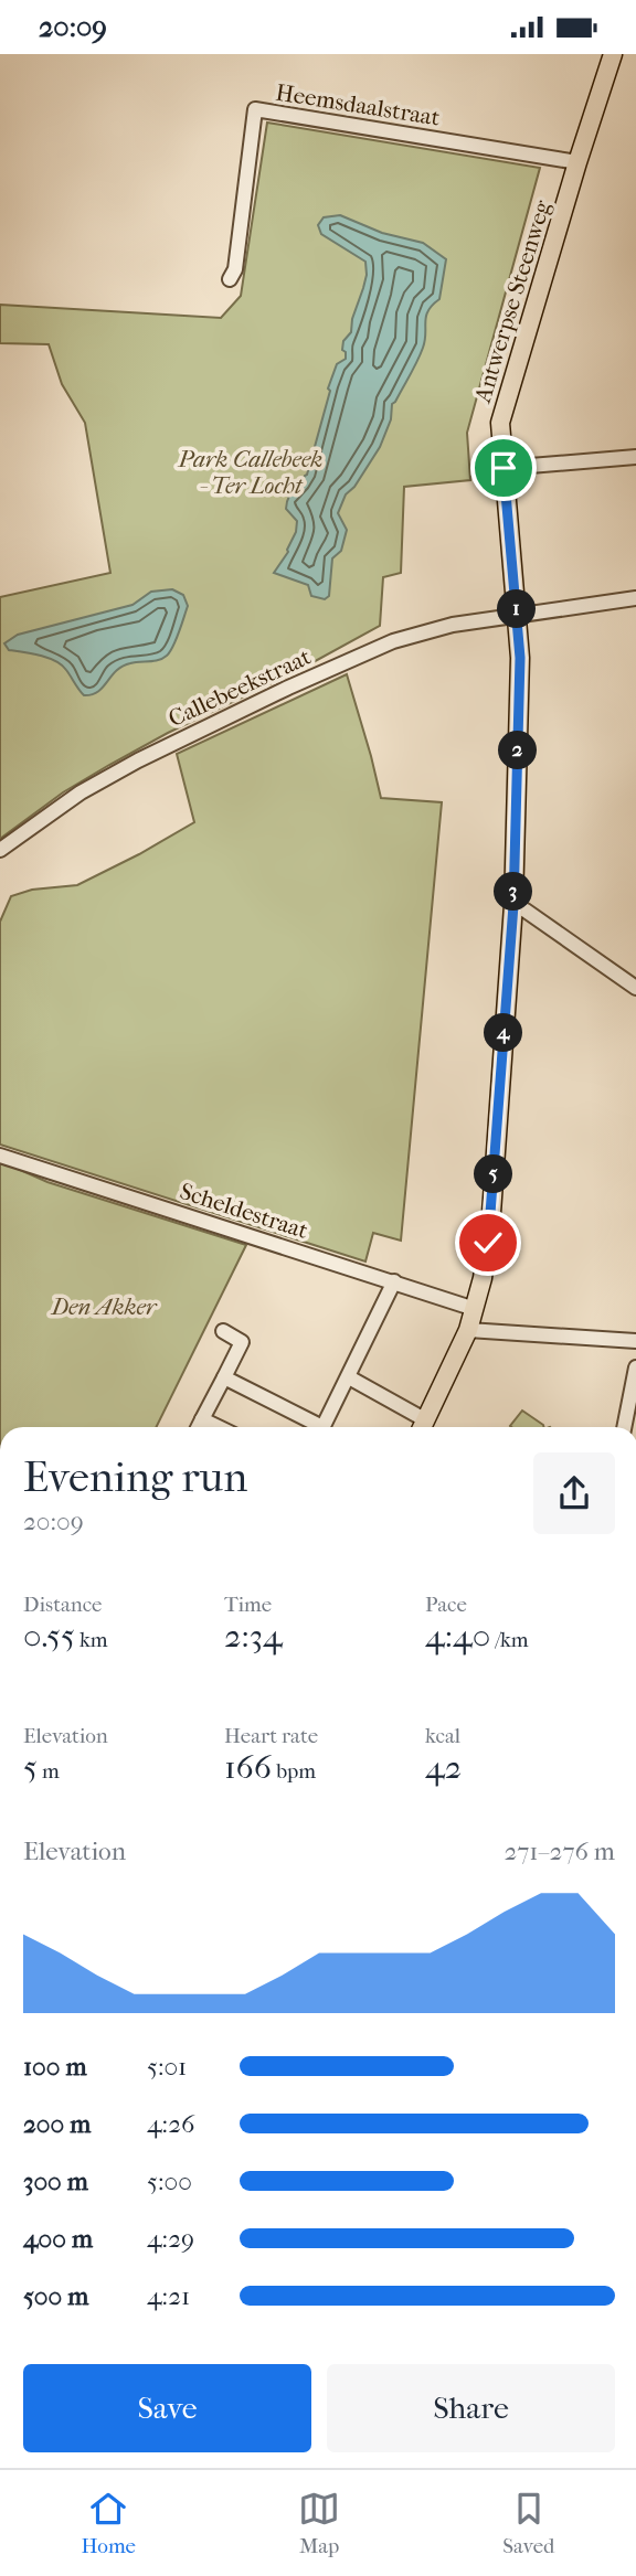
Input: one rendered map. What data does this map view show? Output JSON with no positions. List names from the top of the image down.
{
  "streets": {
    "main road": ["Antwerpse Steenweg"],
    "street": ["Heemsdaalstraat", "Callebeekstraat", "Scheldestraat"]
  },
  "crossings": [
    ["Heemsdaalstraat", "Antwerpse Steenweg"],
    ["Antwerpse Steenweg", "Callebeekstraat"],
    ["Antwerpse Steenweg", "Scheldestraat"]
  ],
  "parks": ["Park Callebeek - Ter Locht", "Den Akker"],
  "page": {
    "status": "20:09",
    "pins": [
      "1",
      "2",
      "3",
      "4",
      "5"
    ],
    "heading": ["Evening run", "20:09"],
    "stats": [
      ["Distance", "0.55 km"],
      ["Time", "2:34"],
      ["Pace", "4:40 /km"],
      ["Elevation", "5 m"],
      ["Heart rate", "166 bpm"],
      ["kcal", "42"]
    ],
    "chart": ["Elevation", "271–276 m"],
    "list": [
      {
        "name": "100 m",
        "note": "5:01"
      },
      {
        "name": "200 m",
        "note": "4:26"
      },
      {
        "name": "300 m",
        "note": "5:00"
      },
      {
        "name": "400 m",
        "note": "4:29"
      },
      {
        "name": "500 m",
        "note": "4:21"
      }
    ],
    "buttons": ["Save", "Share"],
    "tabs": ["Home", "Map", "Saved"]
  }
}
